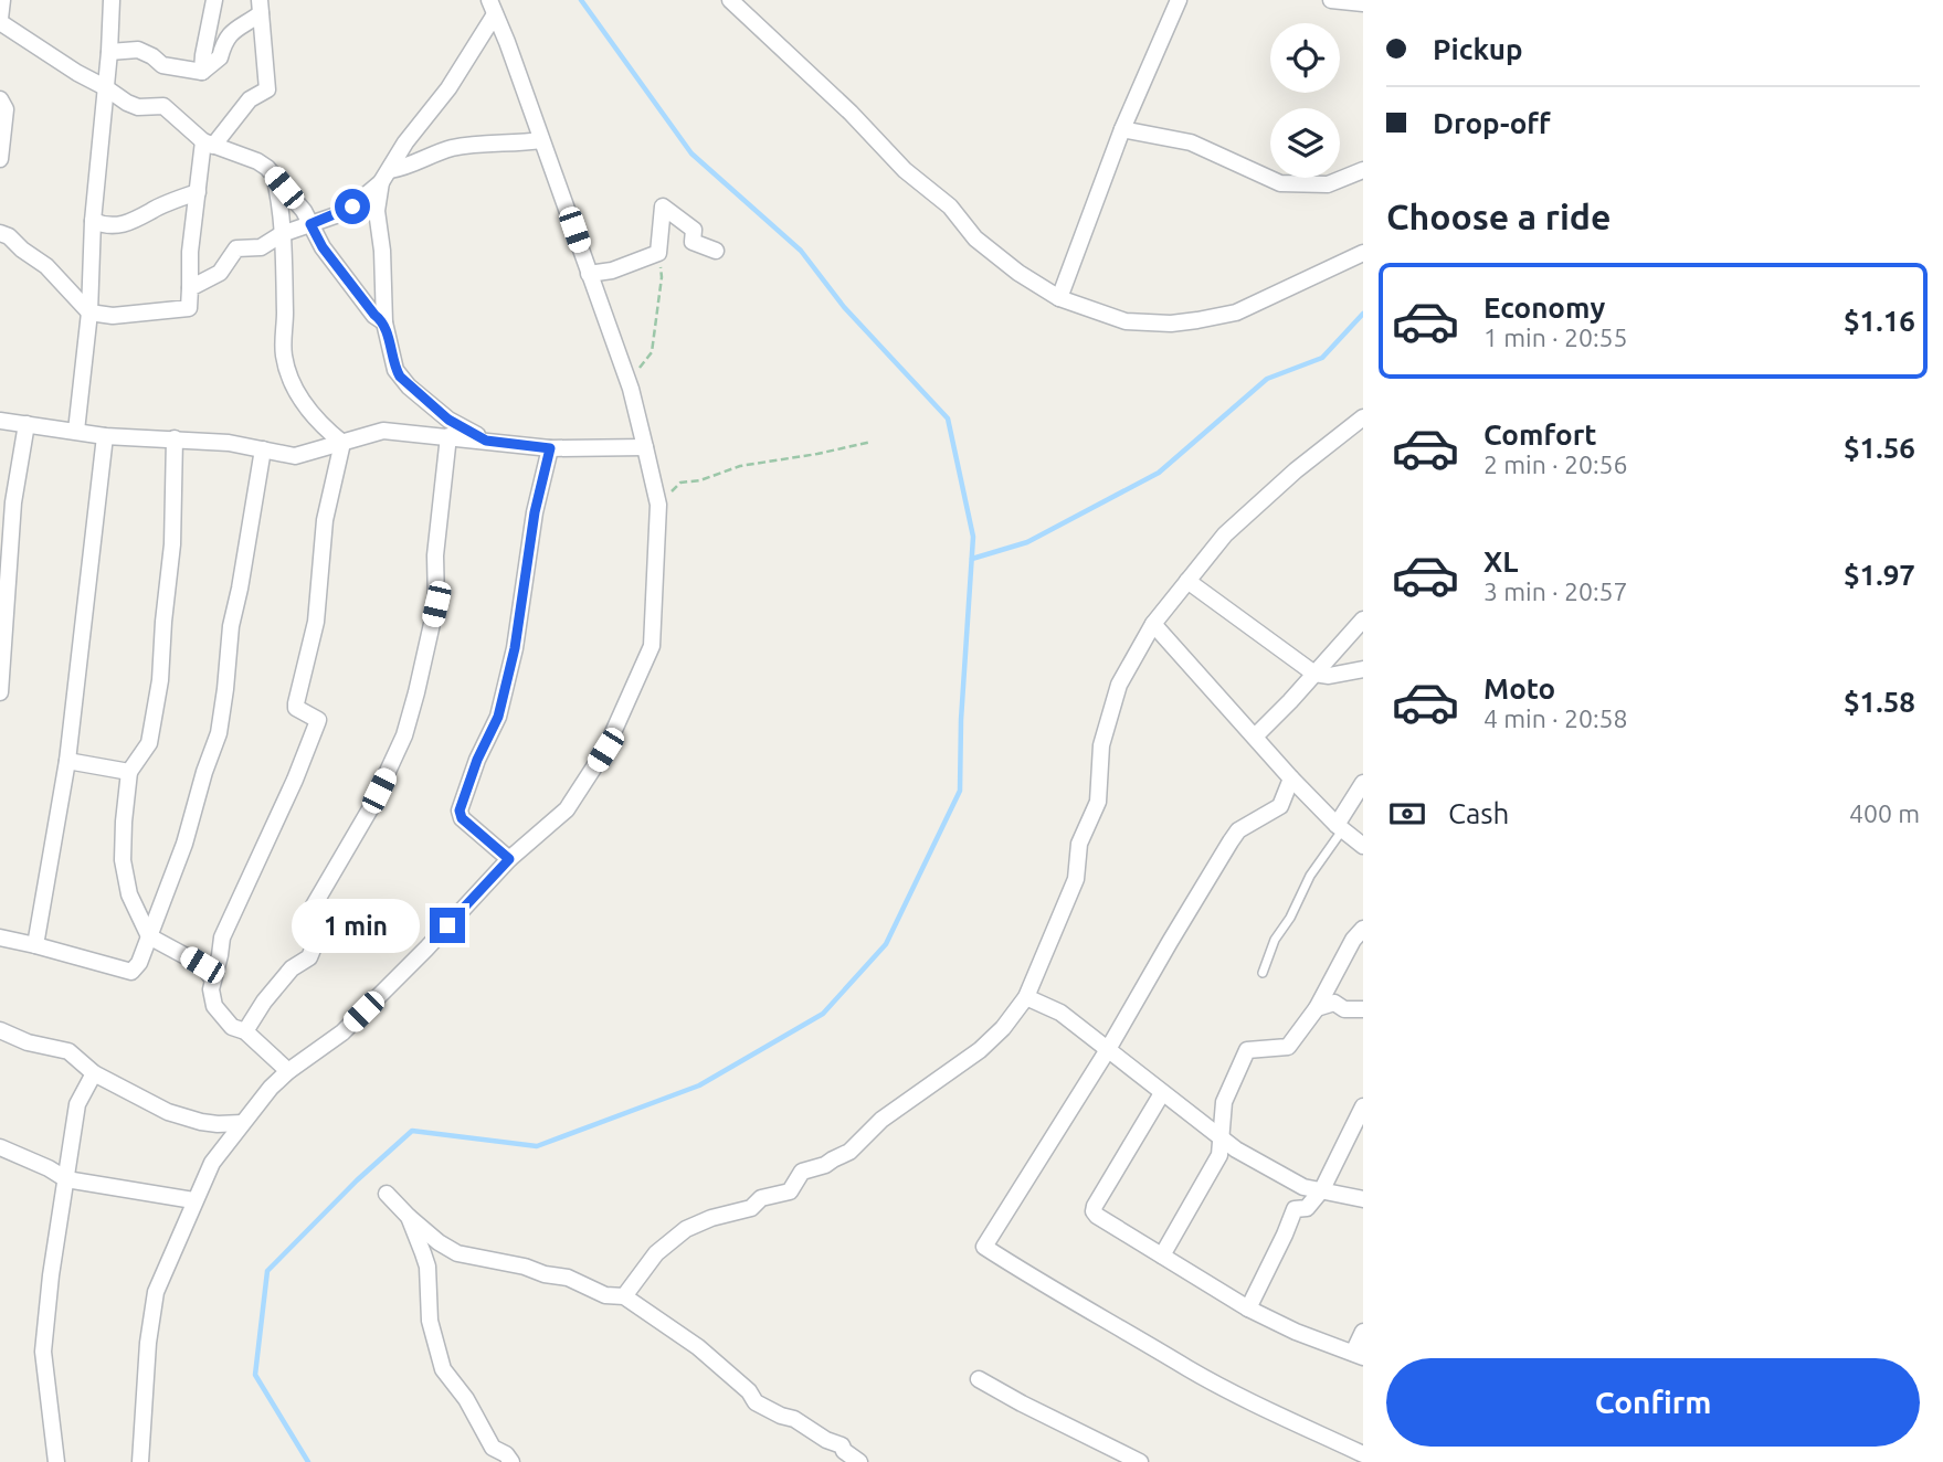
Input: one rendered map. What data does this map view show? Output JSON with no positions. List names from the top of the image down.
{
  "page": {
    "banner": ["Pickup", "Drop-off"],
    "heading": "Choose a ride",
    "list": [
      {
        "name": "Economy",
        "note": "1 min · 20:55",
        "value": "$1.16"
      },
      {
        "name": "Comfort",
        "note": "2 min · 20:56",
        "value": "$1.56"
      },
      {
        "name": "XL",
        "note": "3 min · 20:57",
        "value": "$1.97"
      },
      {
        "name": "Moto",
        "note": "4 min · 20:58",
        "value": "$1.58"
      }
    ],
    "pay": ["Cash", "400 m"],
    "bubble": "1 min",
    "buttons": "Confirm"
  }
}
